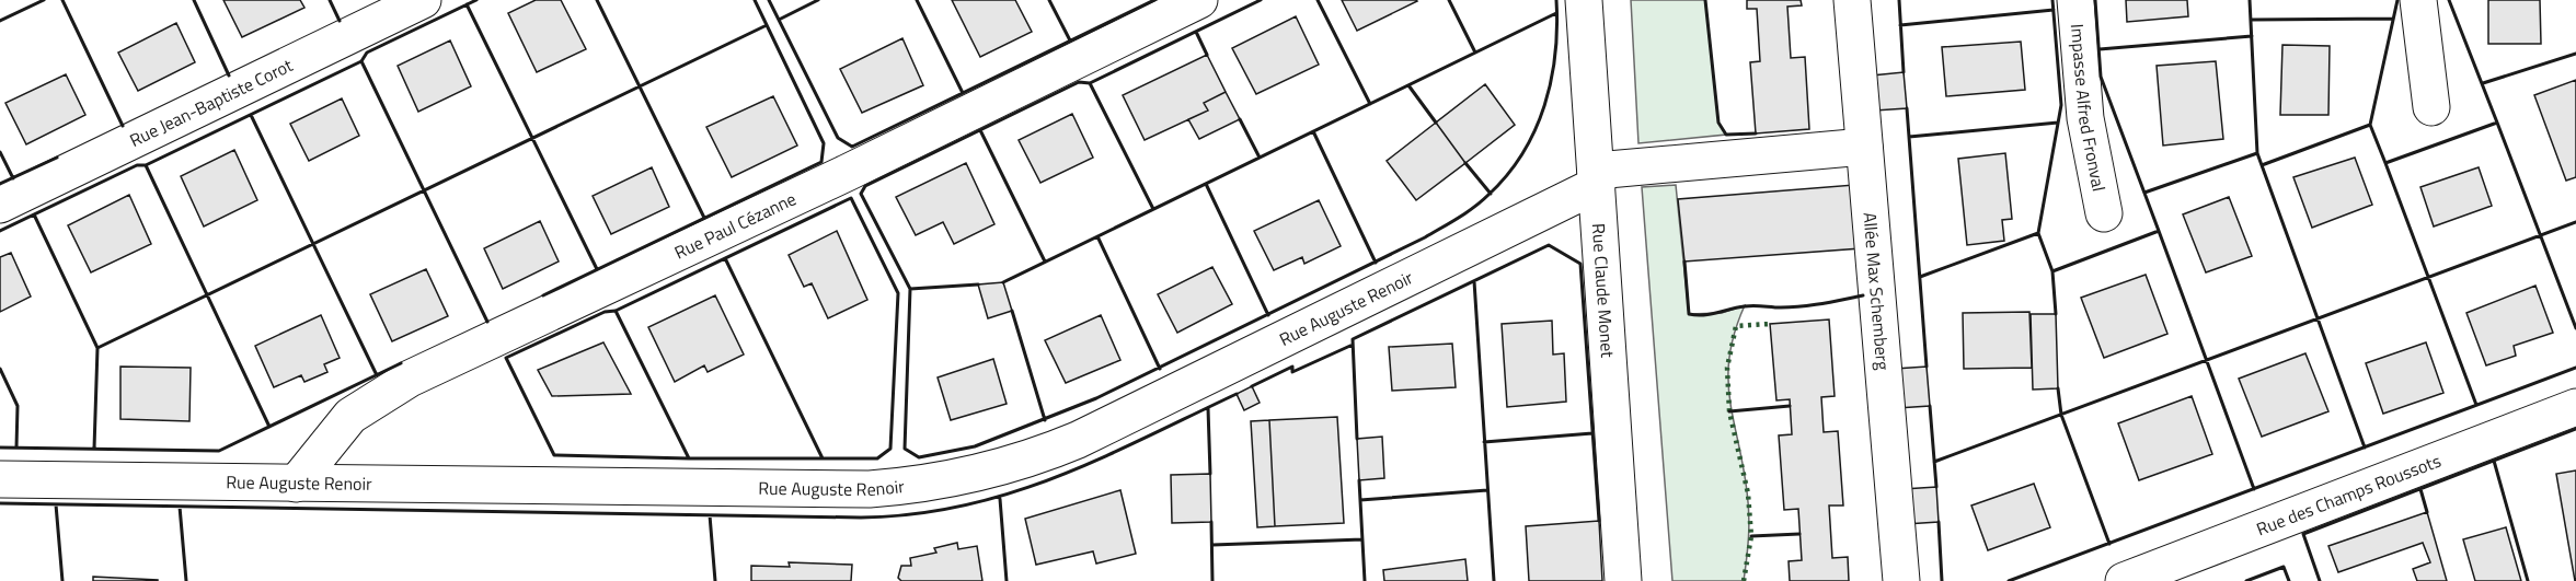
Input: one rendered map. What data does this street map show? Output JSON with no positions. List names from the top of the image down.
{
  "streets": {
    "street": [
      "Rue Jean-Baptiste Corot",
      "Impasse Alfred Fronval",
      "Rue Paul Cézanne",
      "Rue Claude Monet",
      "Allée Max Schemberg",
      "Rue Auguste Renoir",
      "Rue des Champs Roussots"
    ]
  },
  "crossings": [
    ["Rue Paul Cézanne", "Rue Auguste Renoir"],
    ["Rue Claude Monet", "Rue Auguste Renoir"]
  ]
}
